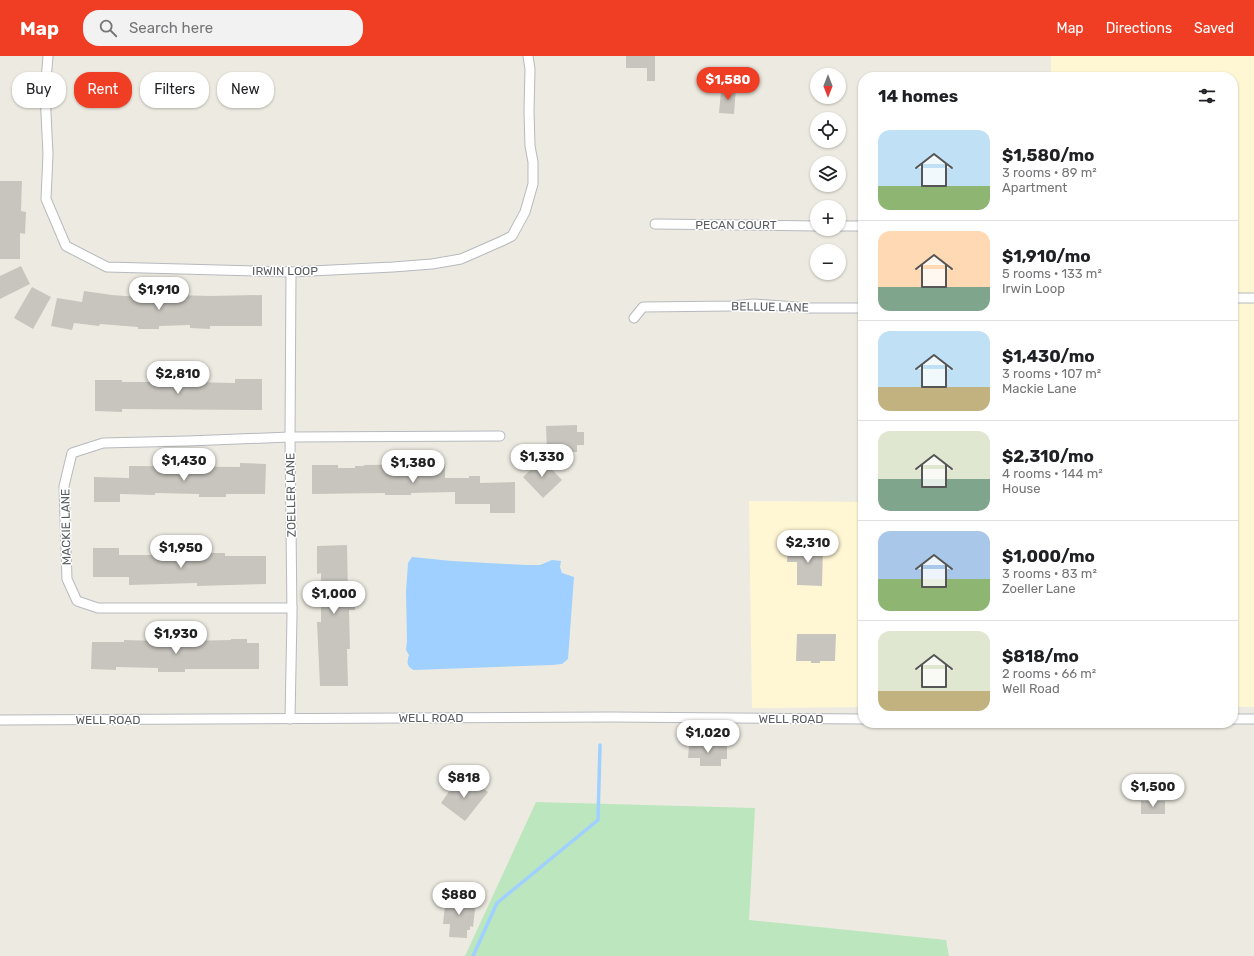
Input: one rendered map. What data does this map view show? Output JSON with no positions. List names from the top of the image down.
{
  "streets": {
    "street": [
      "PECAN COURT",
      "IRWIN LOOP",
      "BELLUE LANE",
      "ZOELLER LANE",
      "MACKIE LANE",
      "WELL ROAD"
    ]
  },
  "crossings": [
    ["IRWIN LOOP", "ZOELLER LANE"],
    ["ZOELLER LANE", "MACKIE LANE"],
    ["ZOELLER LANE", "WELL ROAD"]
  ],
  "north": "bottom",
  "page": {
    "header": "Map",
    "search": "Search here",
    "nav": ["Map", "Directions", "Saved"],
    "price": [
      "$1,580",
      "$1,910",
      "$2,810",
      "$1,330",
      "$1,430",
      "$1,380",
      "$2,310",
      "$1,950",
      "$1,000",
      "$1,930",
      "$1,020",
      "$818",
      "$1,500",
      "$880"
    ],
    "map_buttons": ["+", "−"],
    "chip": [
      "Buy",
      "Rent",
      "Filters",
      "New"
    ],
    "heading": "14 homes",
    "list": [
      {
        "name": "$1,580/mo",
        "note": "3 rooms · 89 m² · Apartment"
      },
      {
        "name": "$1,910/mo",
        "note": "5 rooms · 133 m² · Irwin Loop"
      },
      {
        "name": "$1,430/mo",
        "note": "3 rooms · 107 m² · Mackie Lane"
      },
      {
        "name": "$2,310/mo",
        "note": "4 rooms · 144 m² · House"
      },
      {
        "name": "$1,000/mo",
        "note": "3 rooms · 83 m² · Zoeller Lane"
      },
      {
        "name": "$818/mo",
        "note": "2 rooms · 66 m² · Well Road"
      }
    ]
  }
}
